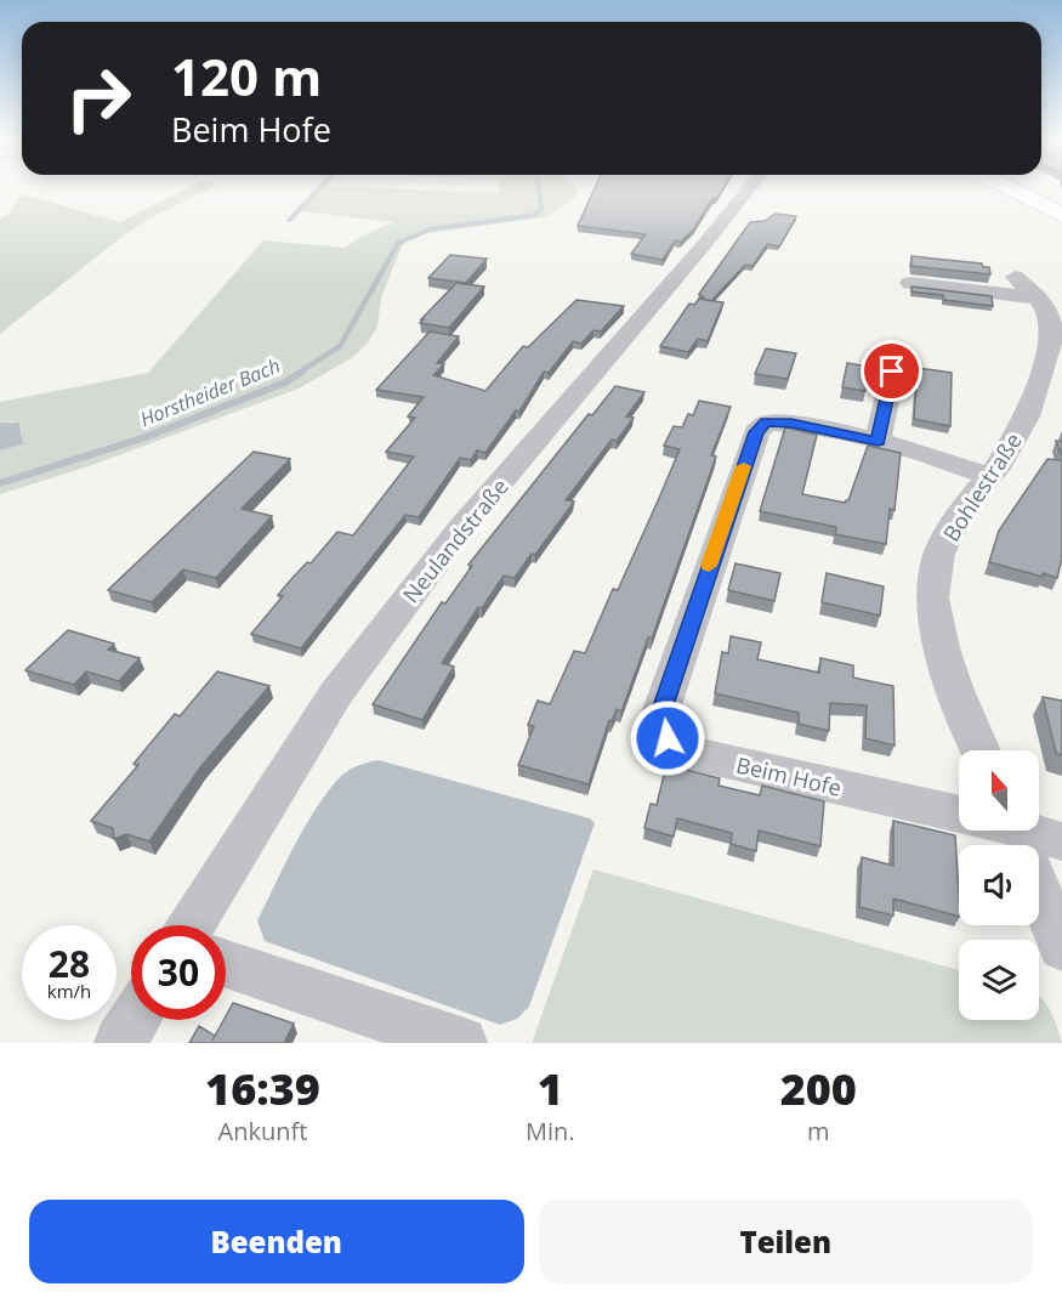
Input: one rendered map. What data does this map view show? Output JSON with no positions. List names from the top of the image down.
{
  "streets": {
    "street": ["Bohlestraße", "Neulandstraße", "Beim Hofe"]
  },
  "crossings": [
    ["Bohlestraße", "Beim Hofe"]
  ],
  "water": ["Horstheider Bach"],
  "north": "top",
  "page": {
    "turn": ["120 m", "Beim Hofe"],
    "speed": "28 km/h",
    "limit": "30",
    "eta": [
      "16:39",
      "Ankunft",
      "1",
      "Min.",
      "200",
      "m"
    ],
    "buttons": ["Beenden", "Teilen"]
  }
}
